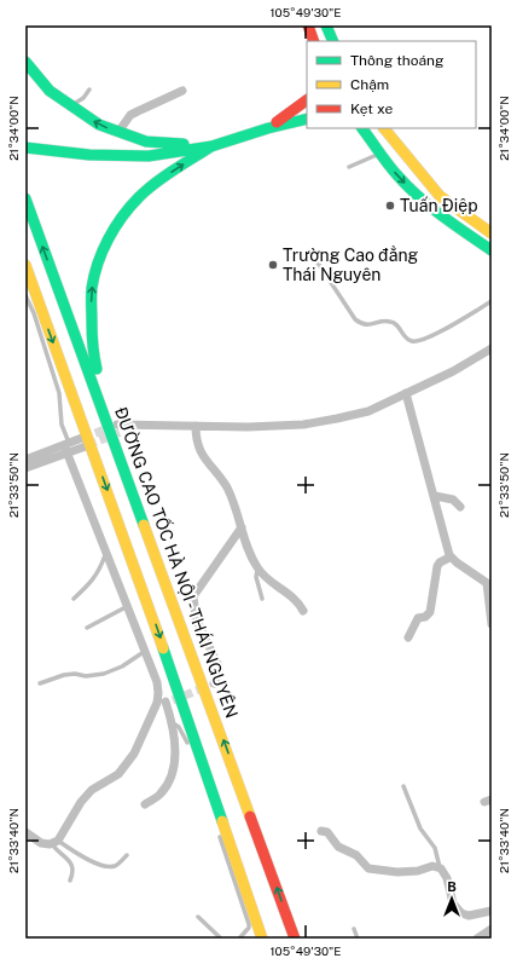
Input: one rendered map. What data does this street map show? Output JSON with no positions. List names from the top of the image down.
{
  "streets": {
    "highway": ["ĐƯỜNG CAO TỐC HÀ NỘI - THÁI NGUYÊN"]
  },
  "places": ["Tuấn Điệp", "Trường Cao đẳng Thái Nguyên"],
  "legend": ["Thông thoáng", "Chậm", "Kẹt xe"],
  "north": "top",
  "coordinates": [
    "105°49'30\"E",
    "21°34'00\"N",
    "21°33'50\"N",
    "21°33'40\"N"
  ]
}
